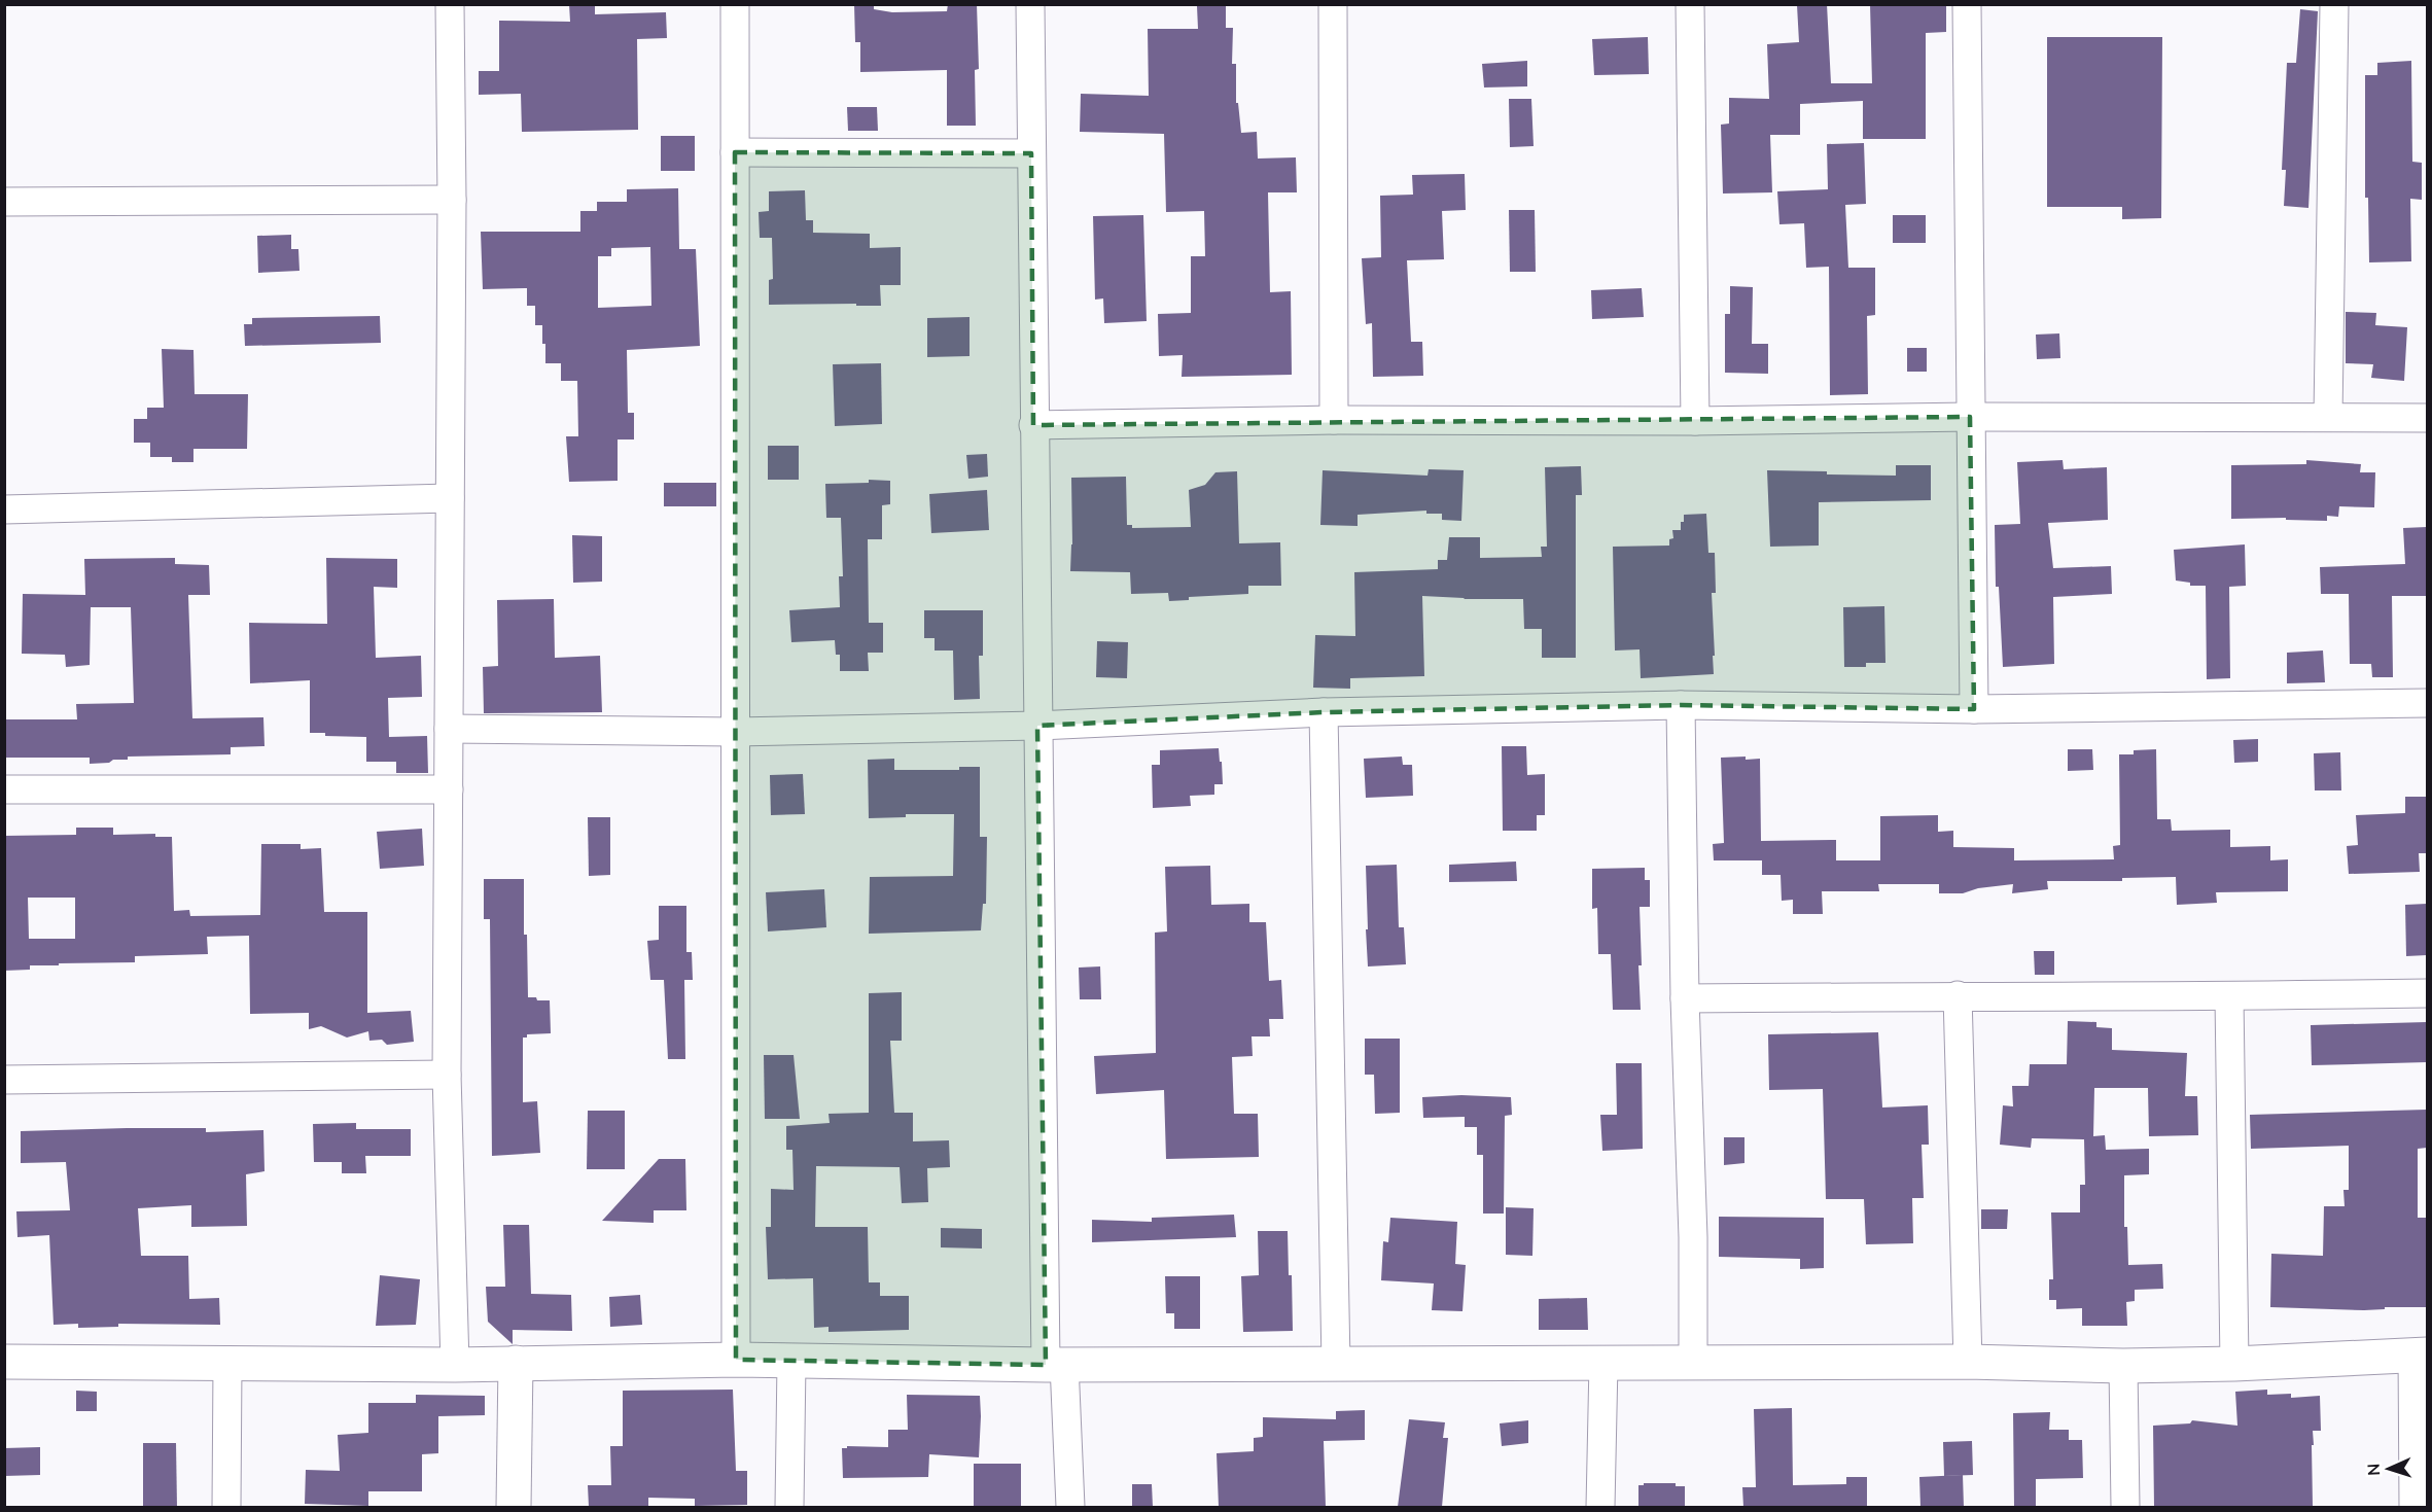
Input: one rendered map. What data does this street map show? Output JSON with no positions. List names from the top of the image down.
{
  "north": "left"
}
